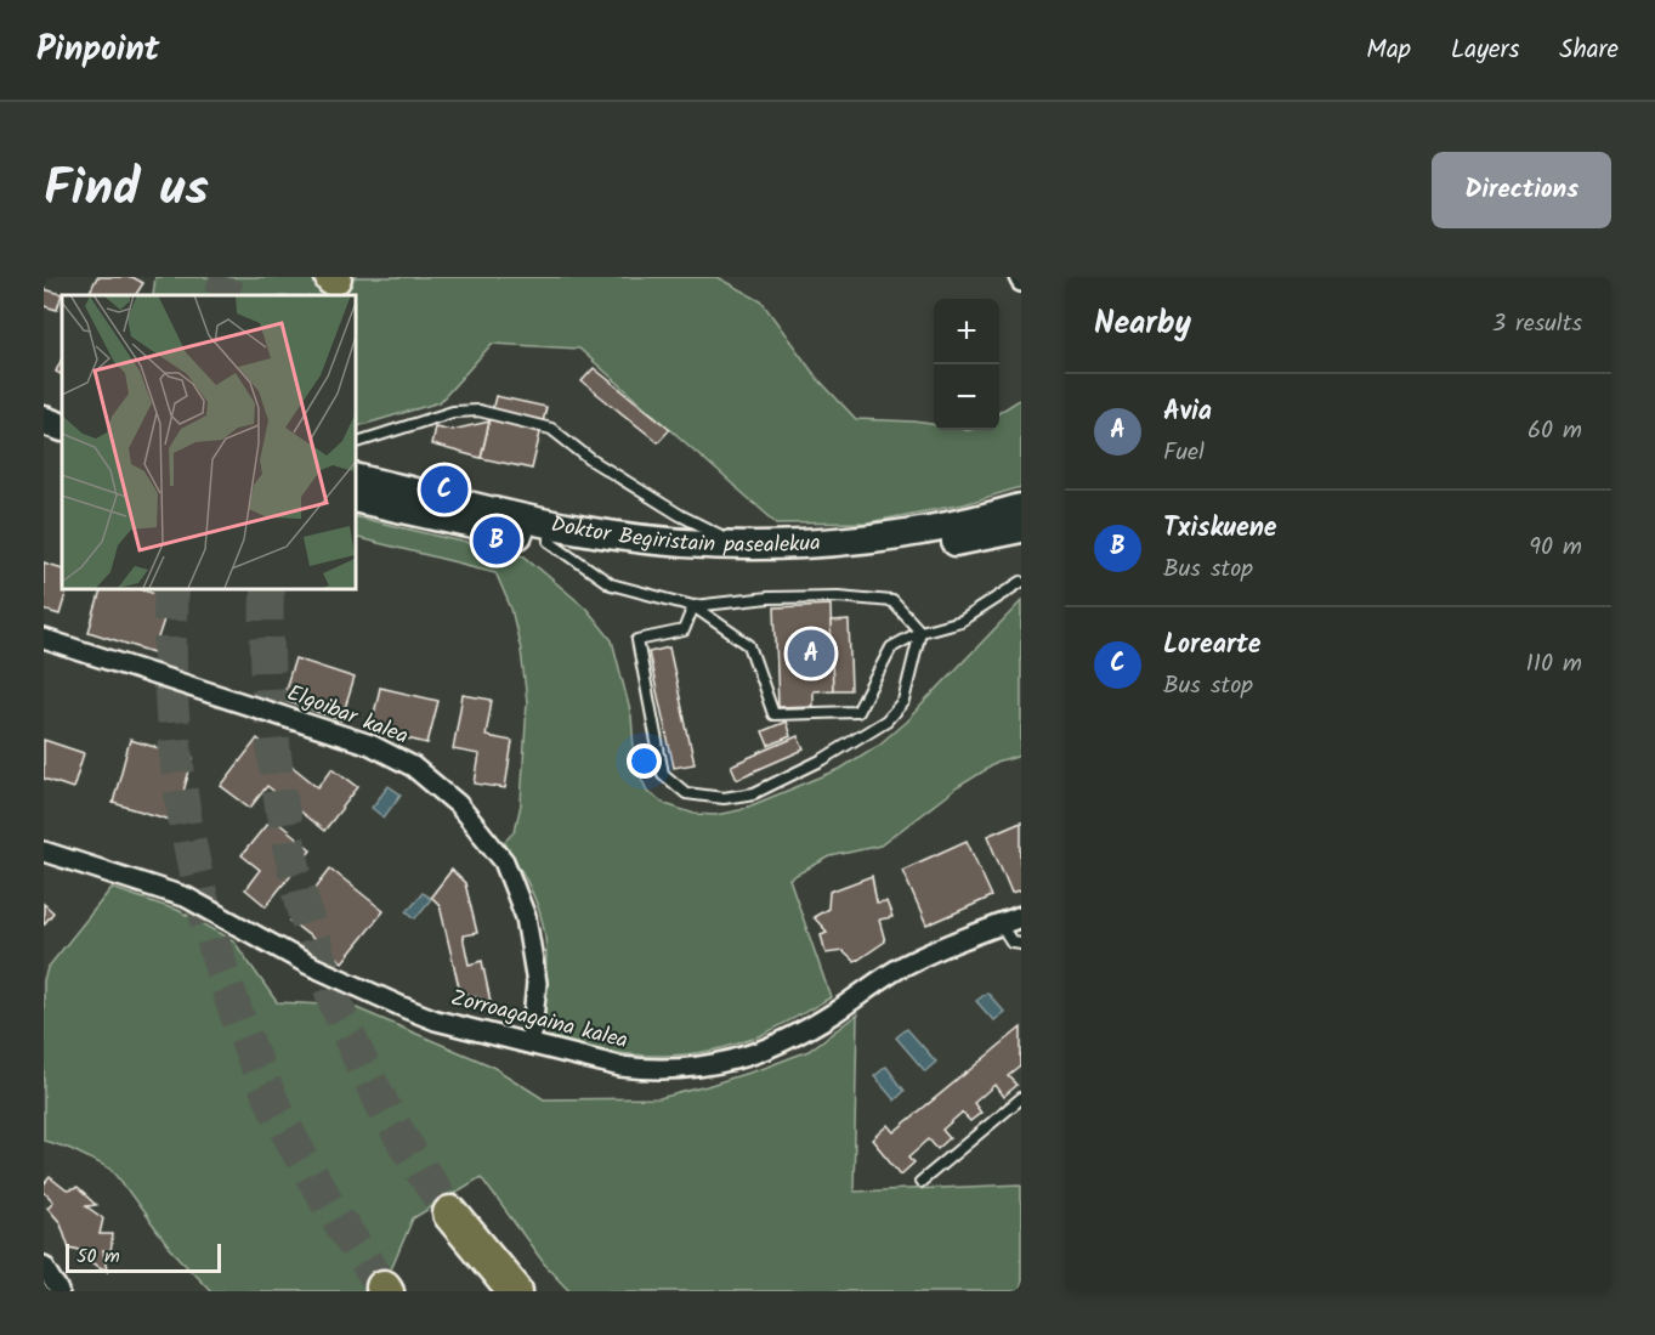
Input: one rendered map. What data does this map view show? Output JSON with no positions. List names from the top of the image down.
{
  "streets": {
    "main road": ["Doktor Begiristain pasealekua"],
    "street": ["Elgoibar kalea", "Zorroagagaina kalea"]
  },
  "crossings": [
    ["Elgoibar kalea", "Zorroagagaina kalea"]
  ],
  "scale_bar": "50 m",
  "page": {
    "header": "Pinpoint",
    "nav": ["Map", "Layers", "Share"],
    "title": "Find us",
    "buttons": "Directions",
    "heading": ["Nearby", "3 results"],
    "map_buttons": ["+", "−"],
    "list": [
      {
        "mark": "A",
        "name": "Avia",
        "note": "Fuel",
        "value": "60 m"
      },
      {
        "mark": "B",
        "name": "Txiskuene",
        "note": "Bus stop",
        "value": "90 m"
      },
      {
        "mark": "C",
        "name": "Lorearte",
        "note": "Bus stop",
        "value": "110 m"
      }
    ],
    "pins": ["C", "B", "A"],
    "scale": "50 m"
  }
}
